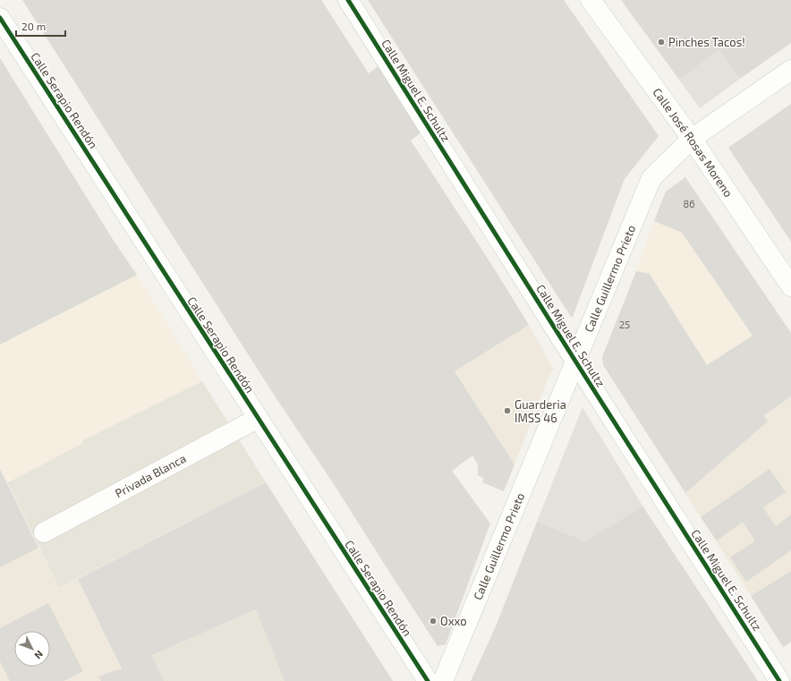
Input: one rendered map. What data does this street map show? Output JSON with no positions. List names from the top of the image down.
{
  "streets": {
    "street": [
      "Calle Miguel E. Schultz",
      "Calle Serapio Rendón",
      "Calle José Rosas Moreno",
      "Calle Guillermo Prieto",
      "Privada Blanca"
    ]
  },
  "crossings": [
    ["Calle Miguel E. Schultz", "Calle Guillermo Prieto"],
    ["Calle Serapio Rendón", "Privada Blanca"],
    ["Calle José Rosas Moreno", "Calle Guillermo Prieto"]
  ],
  "places": ["Pinches Tacos!", "Guarderia IMSS 46", "Oxxo"],
  "house_numbers": ["86", "25"],
  "scale_bar": "20 m",
  "north": "bottom right"
}
